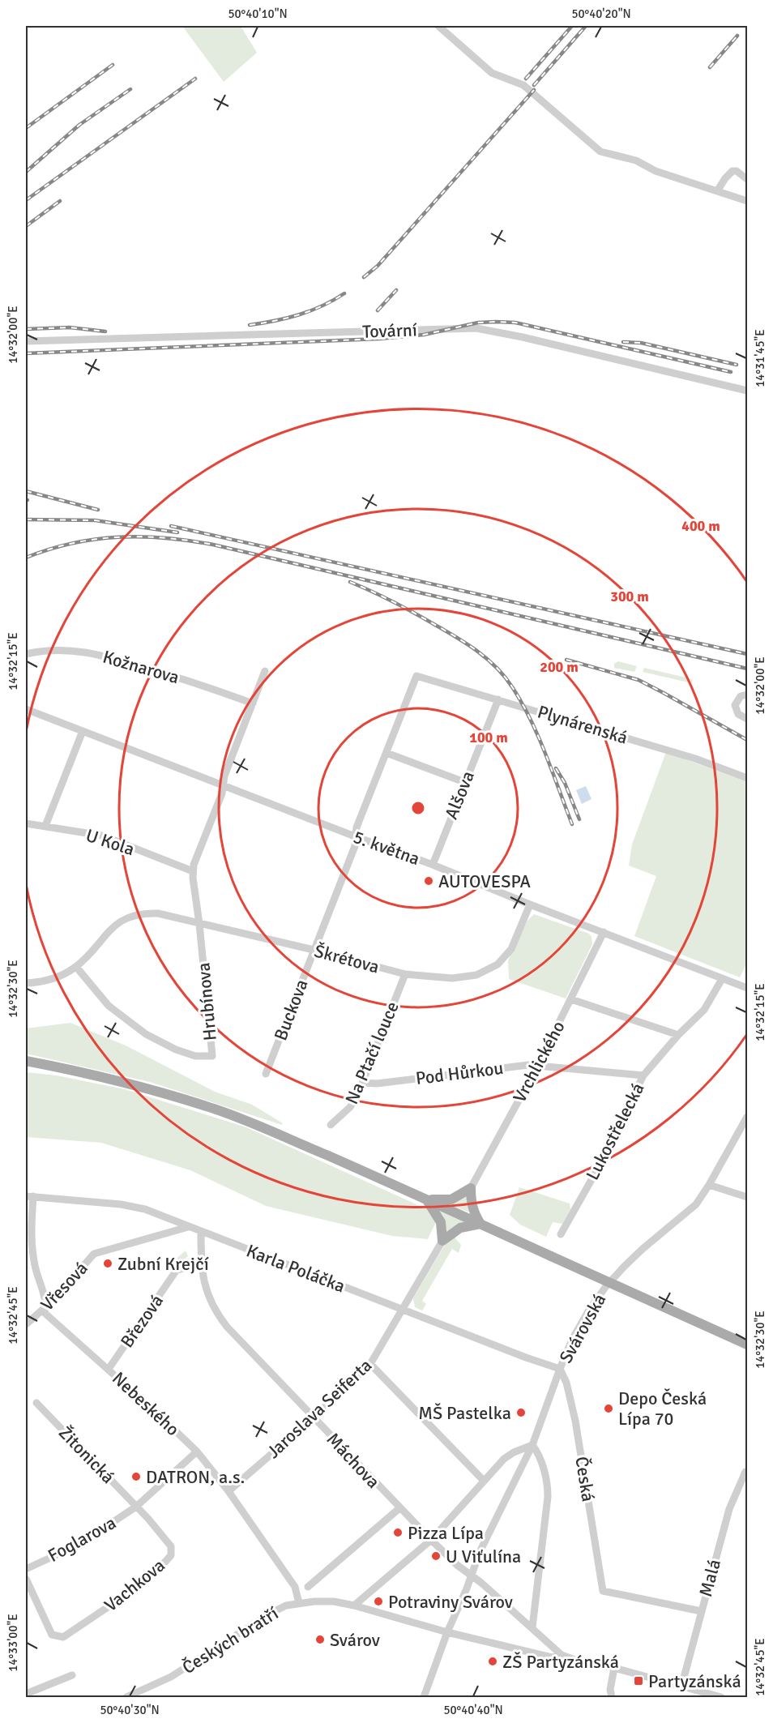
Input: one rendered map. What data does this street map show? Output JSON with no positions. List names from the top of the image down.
{
  "streets": {
    "street": [
      "Tovární",
      "Kožnarova",
      "Plynárenská",
      "Alšova",
      "U Kola",
      "5. května",
      "Škrétova",
      "Hrubínova",
      "Buckova",
      "Na Ptačí louce",
      "Vrchlického",
      "Pod Hůrkou",
      "Lukostřelecká",
      "Karla Poláčka",
      "Vřesová",
      "Březová",
      "Svárovská",
      "Nebeského",
      "Jaroslava Seiferta",
      "Žitonická",
      "Máchova",
      "Česká",
      "Foglarova",
      "Malá",
      "Vachkova",
      "Českých bratří"
    ]
  },
  "crossings": [
    ["Kožnarova", "Hrubínova"],
    ["Plynárenská", "Alšova"],
    ["Plynárenská", "Buckova"],
    ["Alšova", "5. května"],
    ["U Kola", "Hrubínova"],
    ["5. května", "Škrétova"],
    ["5. května", "Hrubínova"],
    ["5. května", "Buckova"],
    ["5. května", "Vrchlického"],
    ["5. května", "Lukostřelecká"],
    ["Škrétova", "Hrubínova"],
    ["Škrétova", "Buckova"],
    ["Škrétova", "Na Ptačí louce"],
    ["Na Ptačí louce", "Pod Hůrkou"],
    ["Vrchlického", "Pod Hůrkou"],
    ["Pod Hůrkou", "Lukostřelecká"],
    ["Karla Poláčka", "Vřesová"],
    ["Karla Poláčka", "Svárovská"],
    ["Karla Poláčka", "Nebeského"],
    ["Karla Poláčka", "Jaroslava Seiferta"],
    ["Karla Poláčka", "Máchova"],
    ["Karla Poláčka", "Česká"],
    ["Vřesová", "Nebeského"],
    ["Březová", "Nebeského"],
    ["Březová", "Máchova"],
    ["Svárovská", "Máchova"],
    ["Svárovská", "Česká"],
    ["Nebeského", "Jaroslava Seiferta"],
    ["Nebeského", "Českých bratří"],
    ["Jaroslava Seiferta", "Máchova"],
    ["Žitonická", "Foglarova"],
    ["Žitonická", "Vachkova"],
    ["Česká", "Malá"],
    ["Foglarova", "Vachkova"]
  ],
  "places": {
    "other": [
      "AUTOVESPA",
      "Zubní Krejčí",
      "Depo Česká Lípa 70",
      "MŠ Pastelka",
      "DATRON, a.s.",
      "Pizza Lípa",
      "U Viťulína",
      "Potraviny Svárov",
      "Svárov",
      "ZŠ Partyzánská"
    ],
    "transit": ["Partyzánská"]
  },
  "coordinates": [
    "50°40'10\"N",
    "50°40'20\"N",
    "14°32'00\"E",
    "14°31'45\"E",
    "14°32'15\"E",
    "14°32'30\"E",
    "14°32'45\"E",
    "14°33'00\"E",
    "50°40'30\"N",
    "50°40'40\"N"
  ],
  "rings": [
    "400 m",
    "300 m",
    "200 m",
    "100 m"
  ]
}
